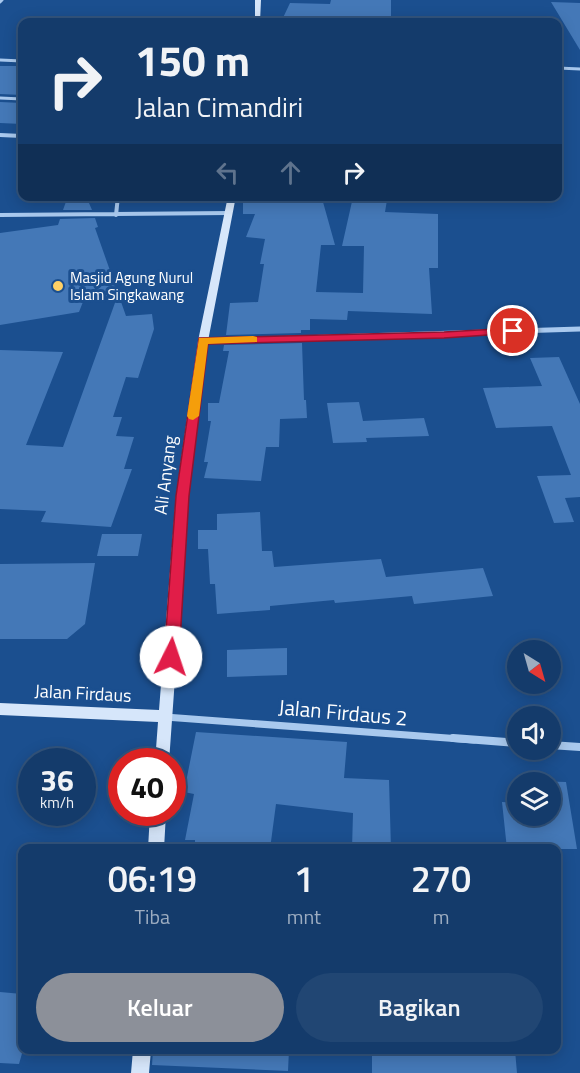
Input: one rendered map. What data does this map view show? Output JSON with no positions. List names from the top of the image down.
{
  "streets": {
    "street": ["Ali Anyang", "Jalan Firdaus", "Jalan Firdaus 2"]
  },
  "crossings": [
    ["Ali Anyang", "Jalan Firdaus"],
    ["Ali Anyang", "Jalan Firdaus 2"],
    ["Jalan Firdaus", "Jalan Firdaus 2"]
  ],
  "places": ["Masjid Agung Nurul Islam Singkawang"],
  "north": "bottom right",
  "page": {
    "turn": ["150 m", "Jalan Cimandiri"],
    "speed": "36 km/h",
    "limit": "40",
    "eta": [
      "06:19",
      "Tiba",
      "1",
      "mnt",
      "270",
      "m"
    ],
    "buttons": ["Keluar", "Bagikan"]
  }
}
